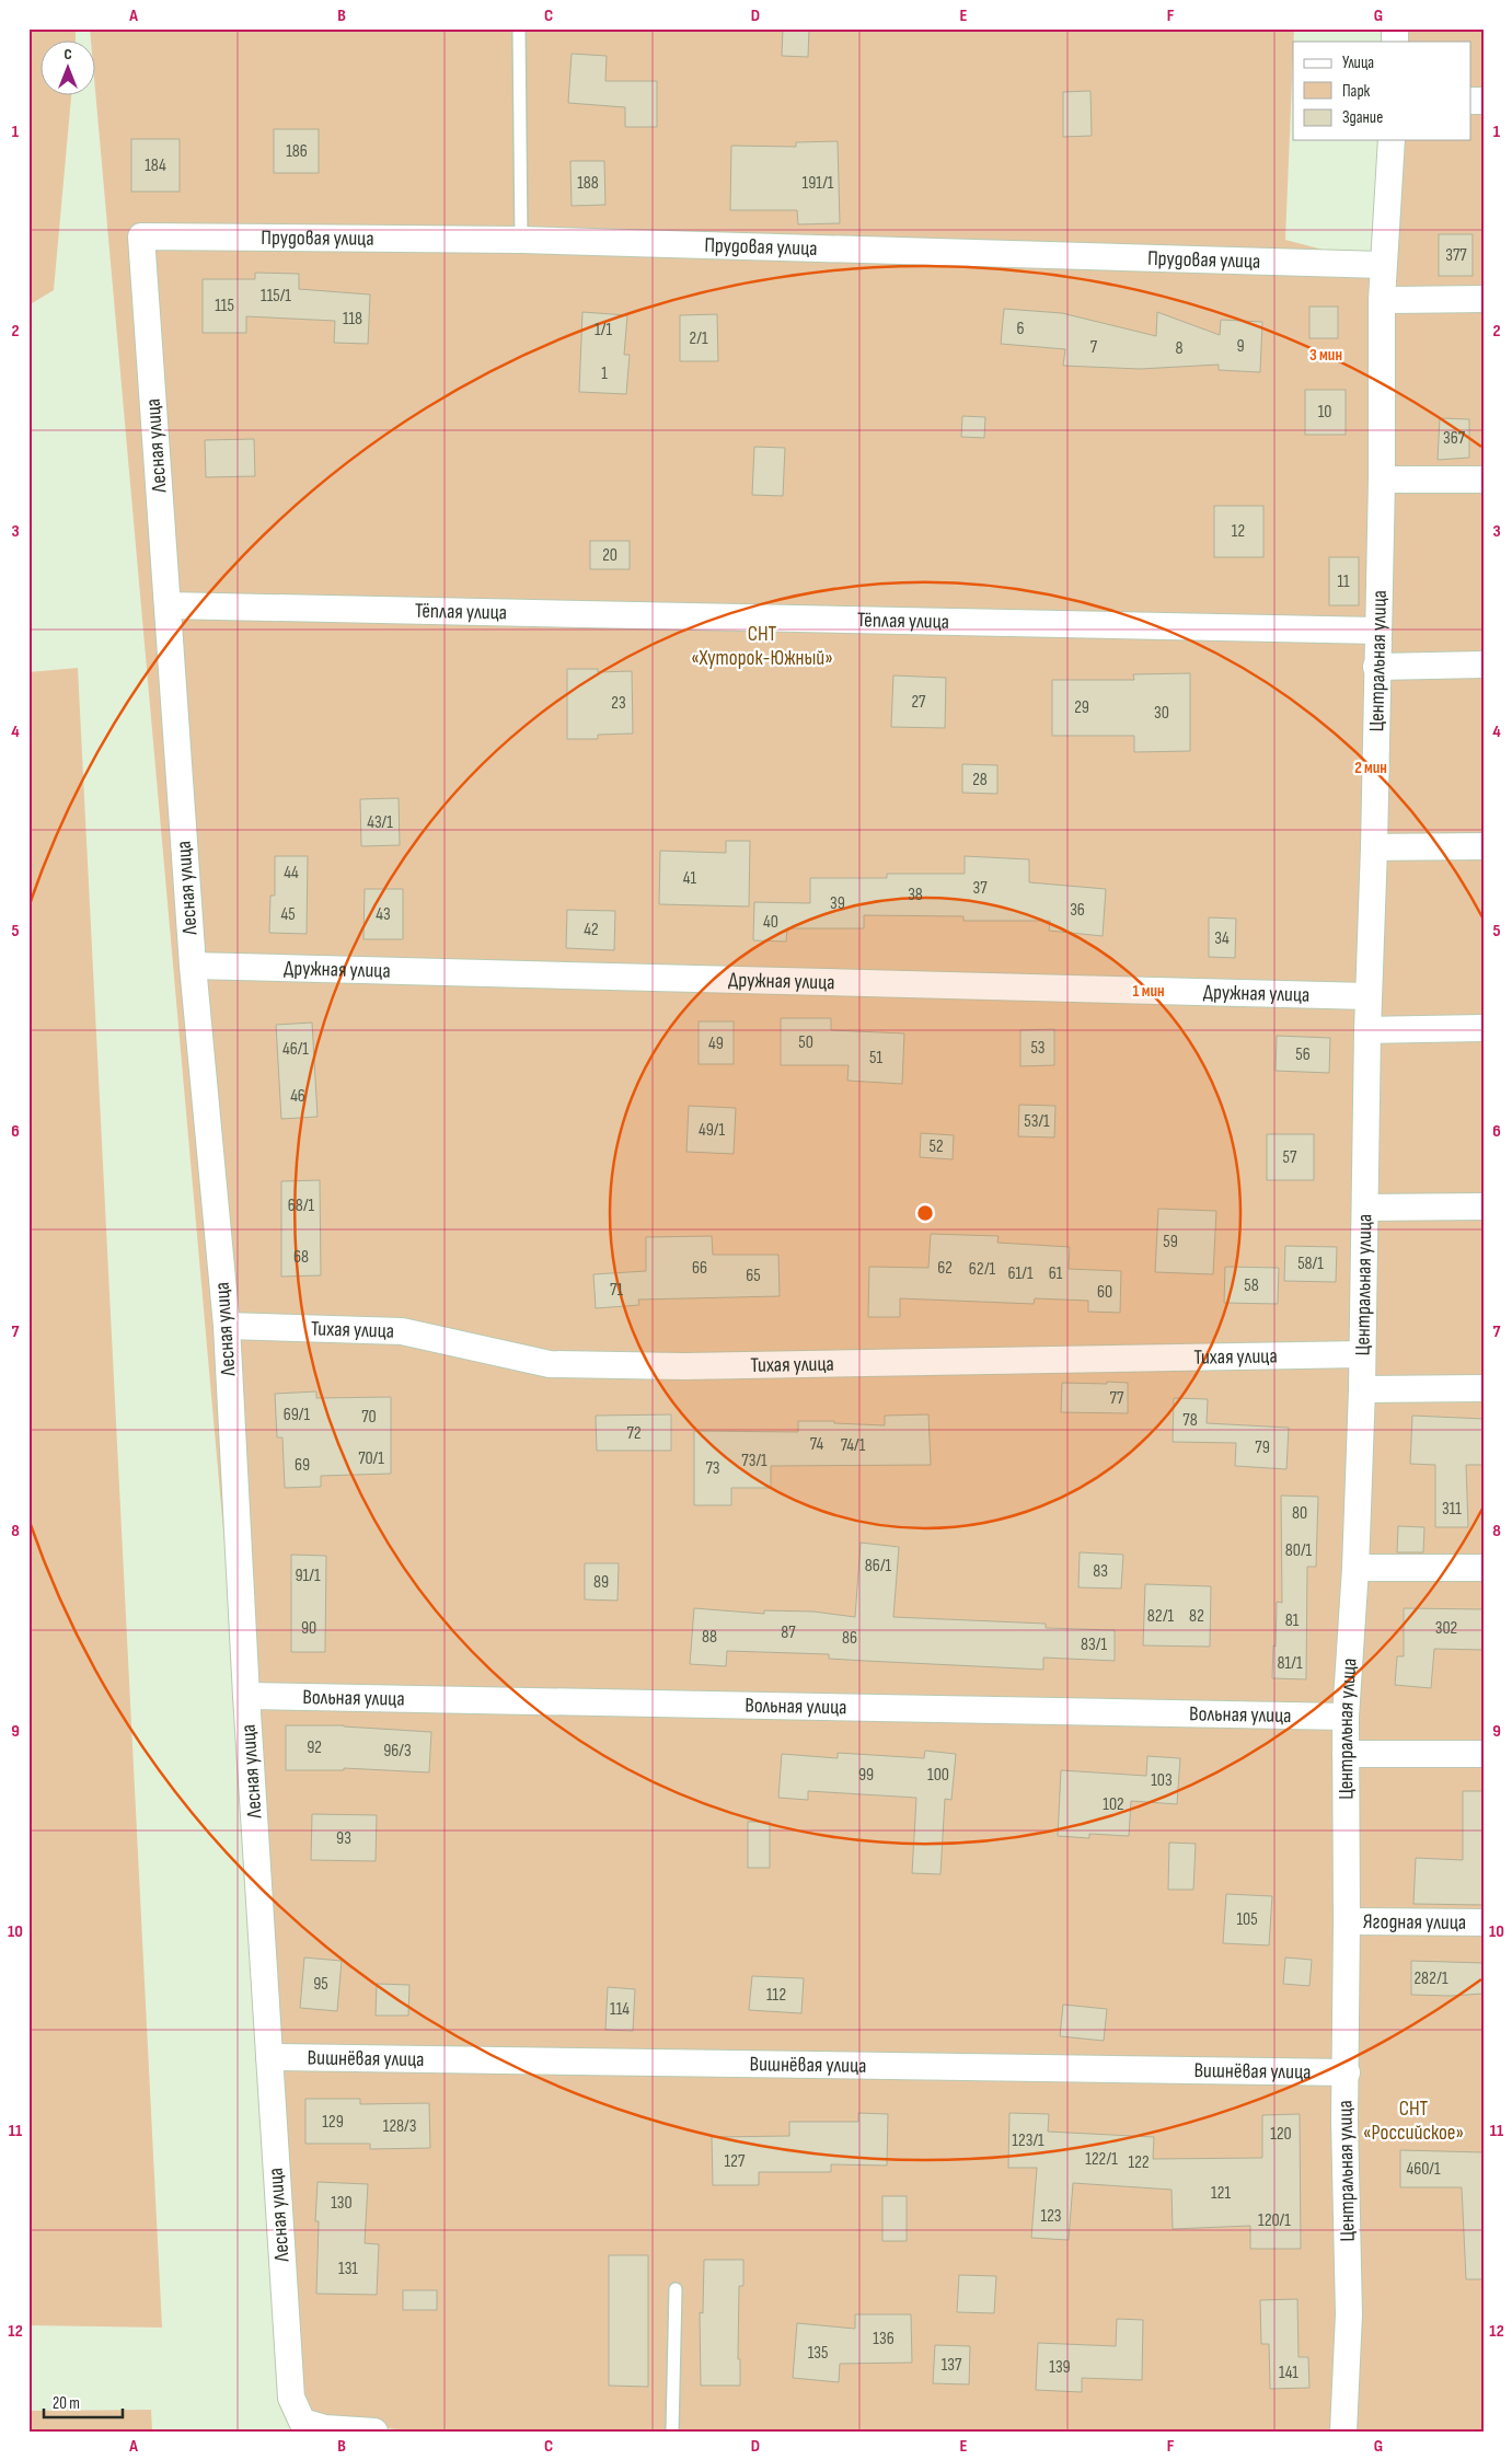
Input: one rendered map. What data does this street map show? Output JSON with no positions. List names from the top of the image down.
{
  "streets": {
    "street": [
      "Прудовая улица",
      "Лесная улица",
      "Тёплая улица",
      "Центральная улица",
      "Дружная улица",
      "Тихая улица",
      "Вольная улица",
      "Ягодная улица",
      "Вишнёвая улица"
    ]
  },
  "crossings": [
    ["Прудовая улица", "Лесная улица"],
    ["Прудовая улица", "Центральная улица"],
    ["Лесная улица", "Тёплая улица"],
    ["Лесная улица", "Дружная улица"],
    ["Лесная улица", "Тихая улица"],
    ["Лесная улица", "Вольная улица"],
    ["Лесная улица", "Вишнёвая улица"],
    ["Тёплая улица", "Центральная улица"],
    ["Центральная улица", "Дружная улица"],
    ["Центральная улица", "Тихая улица"],
    ["Центральная улица", "Вольная улица"],
    ["Центральная улица", "Ягодная улица"],
    ["Центральная улица", "Вишнёвая улица"]
  ],
  "parks": ["СНТ «Хуторок-Южный»", "СНТ «Российское»"],
  "house_numbers": [
    "186",
    "184",
    "188",
    "191/1",
    "377",
    "115/1",
    "115",
    "118",
    "6",
    "1/1",
    "2/1",
    "9",
    "7",
    "8",
    "1",
    "10",
    "367",
    "12",
    "20",
    "11",
    "27",
    "23",
    "29",
    "30",
    "28",
    "43/1",
    "44",
    "41",
    "37",
    "38",
    "39",
    "36",
    "45",
    "43",
    "40",
    "42",
    "34",
    "50",
    "49",
    "53",
    "46/1",
    "56",
    "51",
    "46",
    "53/1",
    "49/1",
    "52",
    "57",
    "68/1",
    "59",
    "68",
    "58/1",
    "66",
    "62",
    "62/1",
    "61/1",
    "61",
    "65",
    "58",
    "71",
    "60",
    "77",
    "69/1",
    "70",
    "78",
    "72",
    "74",
    "74/1",
    "79",
    "70/1",
    "73/1",
    "69",
    "73",
    "311",
    "80",
    "80/1",
    "86/1",
    "83",
    "91/1",
    "89",
    "82/1",
    "82",
    "81",
    "90",
    "302",
    "87",
    "88",
    "86",
    "83/1",
    "81/1",
    "92",
    "96/3",
    "99",
    "100",
    "103",
    "102",
    "93",
    "105",
    "282/1",
    "95",
    "112",
    "114",
    "129",
    "128/3",
    "120",
    "123/1",
    "122/1",
    "127",
    "122",
    "460/1",
    "121",
    "130",
    "123",
    "120/1",
    "131",
    "136",
    "135",
    "137",
    "139",
    "141"
  ],
  "legend": ["Улица", "Парк", "Здание"],
  "scale_bar": "20 m",
  "north": "top",
  "grid": {
    "columns": [
      "A",
      "B",
      "C",
      "D",
      "E",
      "F",
      "G"
    ],
    "rows": [
      "1",
      "2",
      "3",
      "4",
      "5",
      "6",
      "7",
      "8",
      "9",
      "10",
      "11",
      "12"
    ]
  },
  "rings": ["3 мин", "2 мин", "1 мин"]
}
